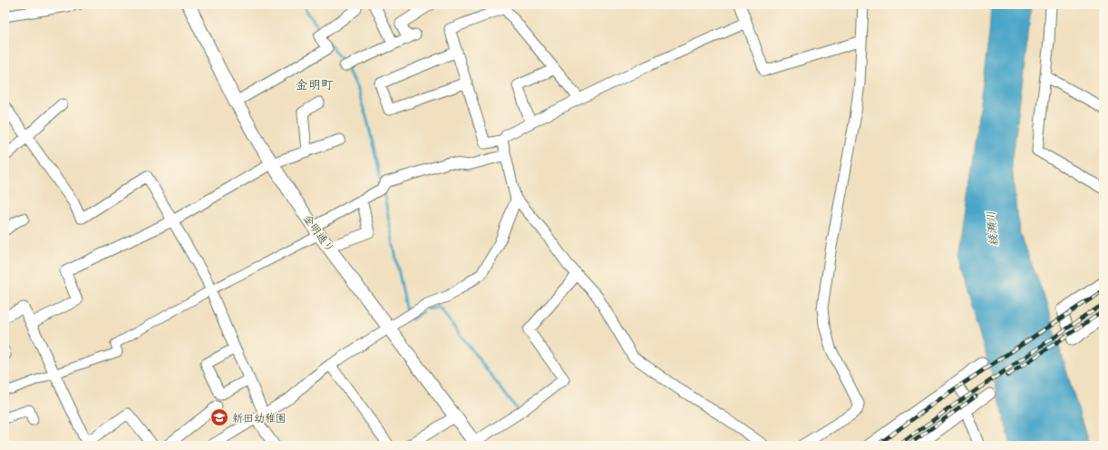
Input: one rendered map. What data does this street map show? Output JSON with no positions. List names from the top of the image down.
{
  "streets": {
    "street": ["金明通り"]
  },
  "districts": ["金明町"],
  "water": ["綾瀬川"],
  "places": {
    "school or university": ["新田幼稚園"]
  }
}
